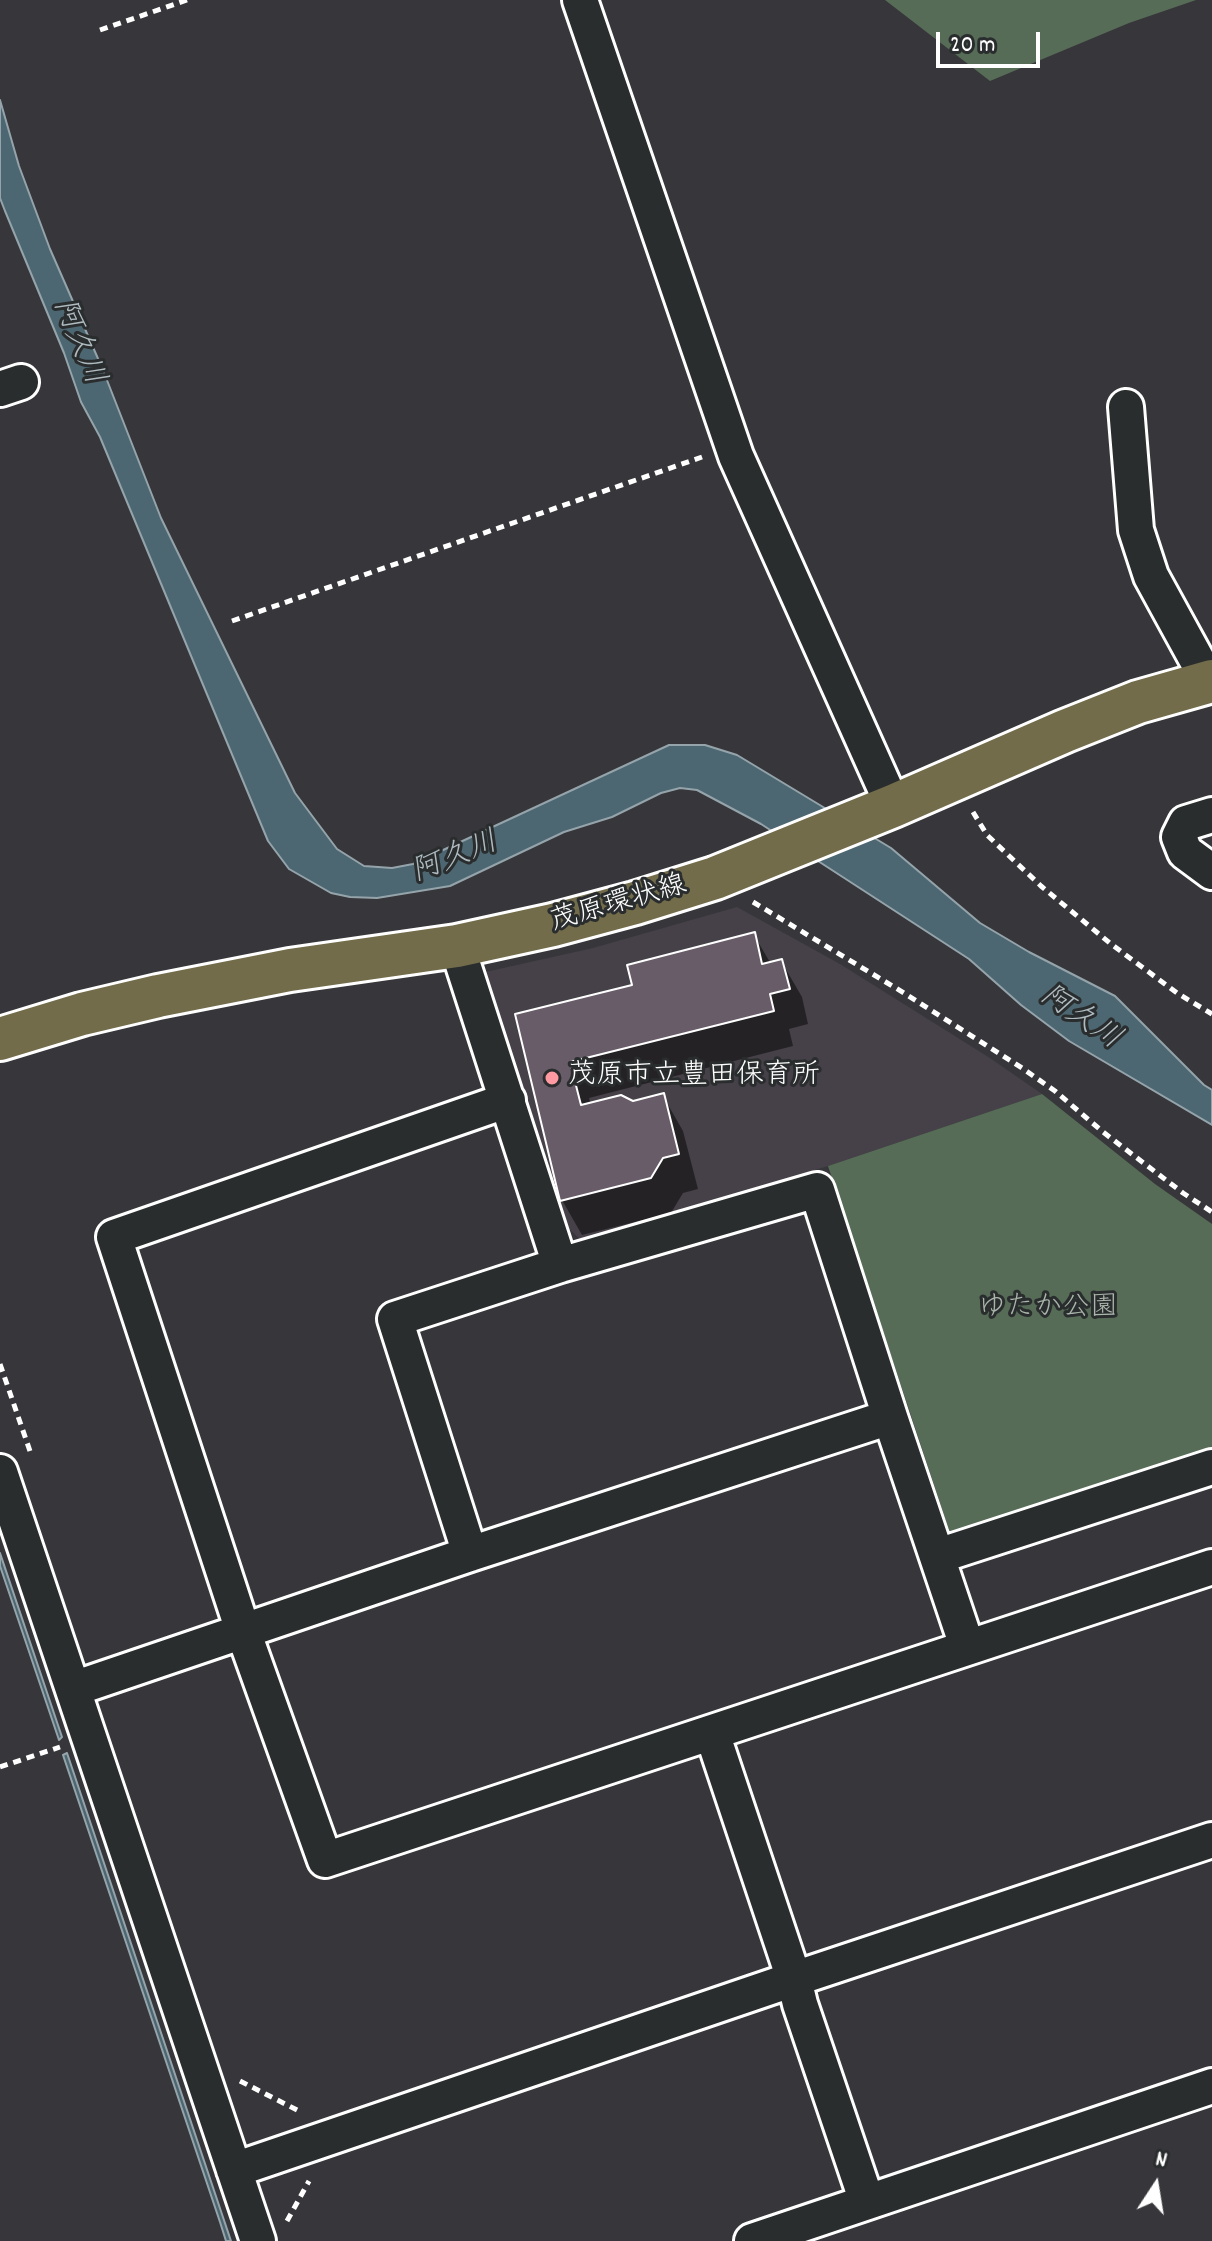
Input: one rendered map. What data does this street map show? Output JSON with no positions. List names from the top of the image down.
{
  "streets": {
    "main road": ["茂原環状線"]
  },
  "water": ["阿久川"],
  "parks": ["ゆたか公園"],
  "places": ["茂原市立豊田保育所"],
  "scale_bar": "20 m",
  "north": "top"
}
